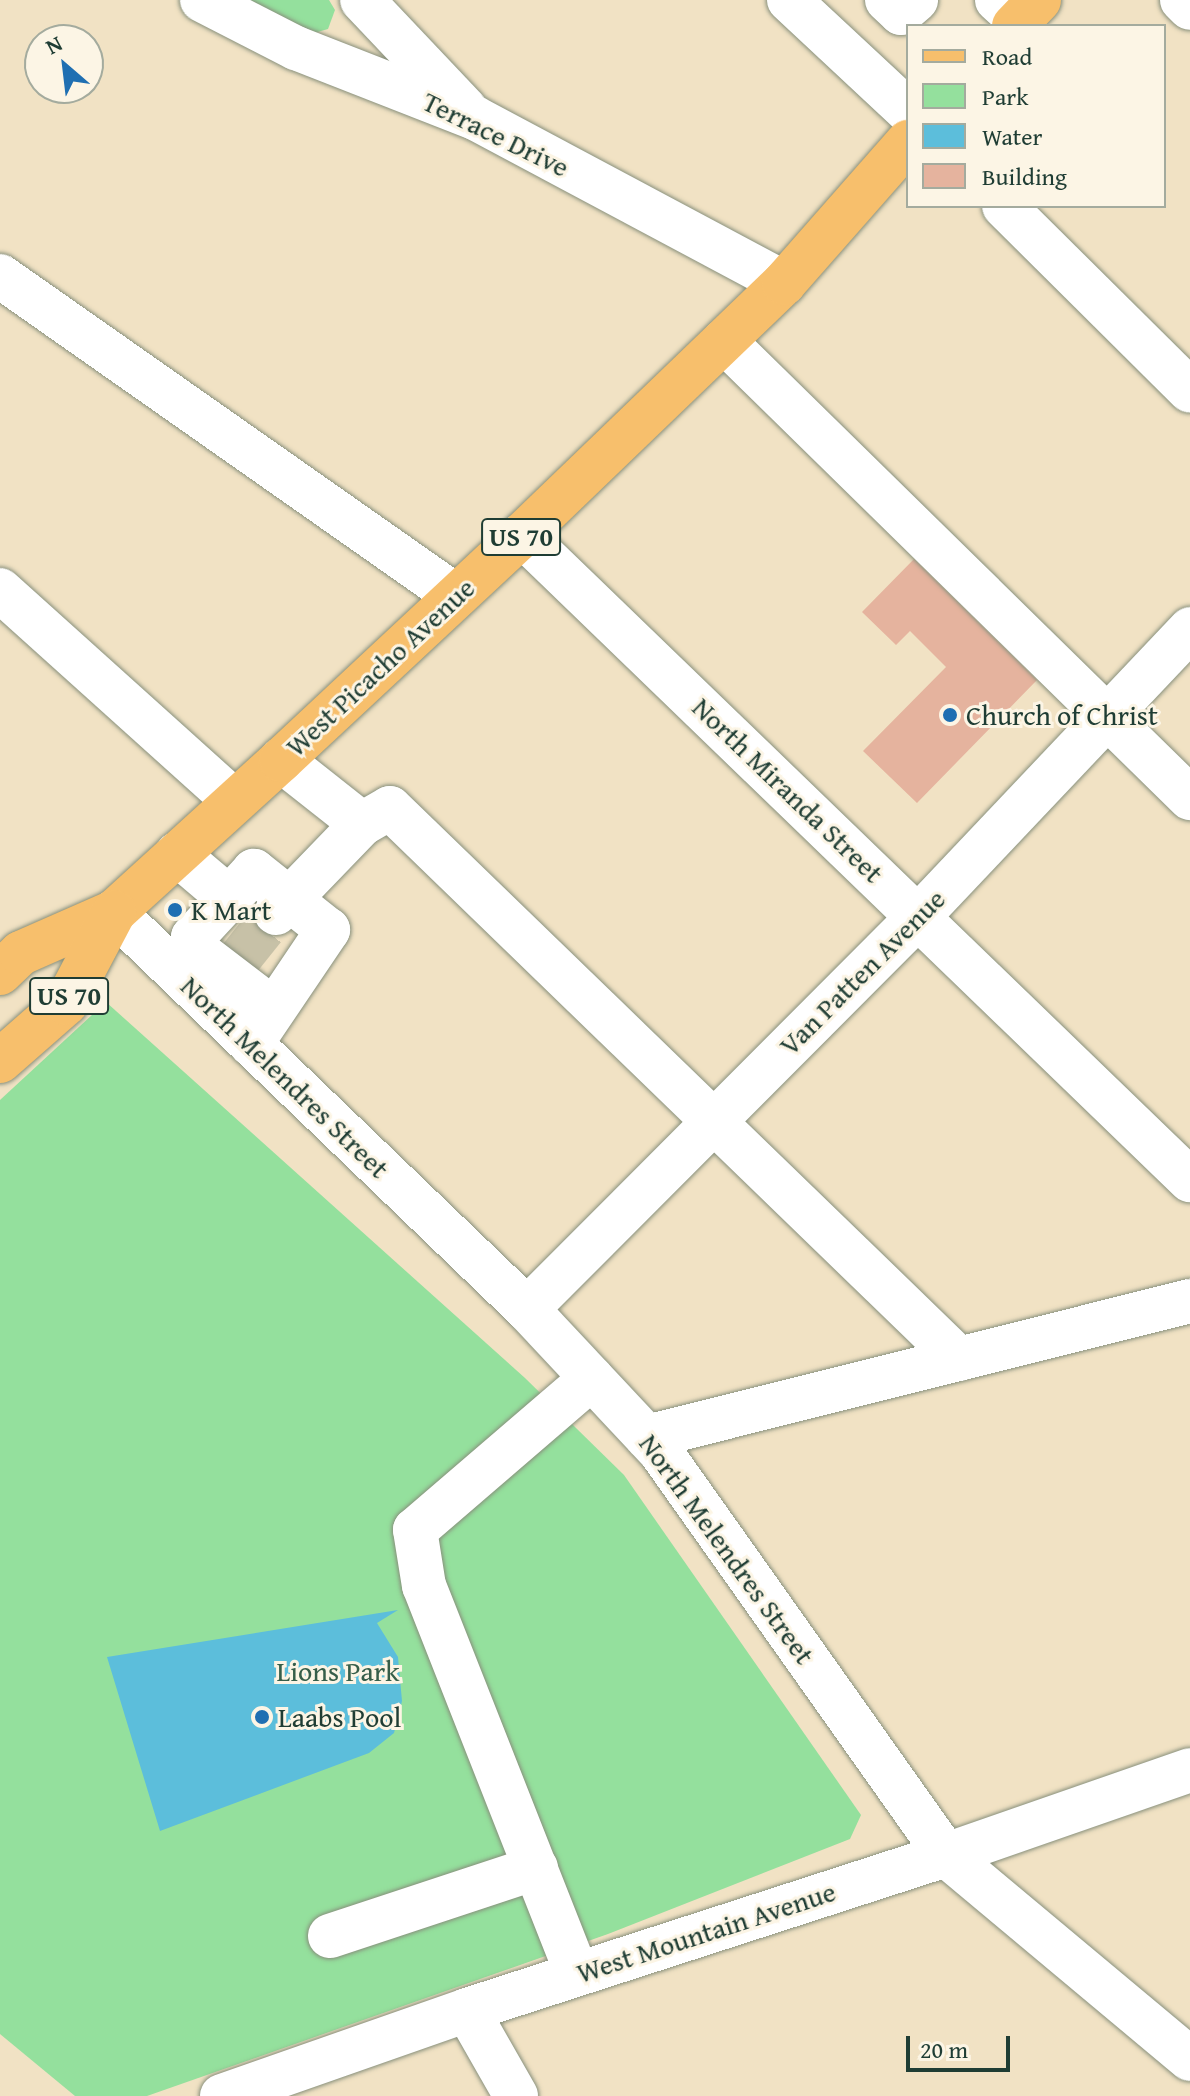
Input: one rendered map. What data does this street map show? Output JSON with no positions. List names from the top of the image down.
{
  "streets": {
    "main road": ["US 70", "West Picacho Avenue"],
    "street": [
      "Terrace Drive",
      "North Miranda Street",
      "Van Patten Avenue",
      "North Melendres Street",
      "West Mountain Avenue"
    ]
  },
  "crossings": [
    ["Terrace Drive", "West Picacho Avenue"],
    ["West Picacho Avenue", "North Miranda Street"],
    ["West Picacho Avenue", "North Melendres Street"],
    ["North Miranda Street", "Van Patten Avenue"],
    ["Van Patten Avenue", "North Melendres Street"],
    ["North Melendres Street", "West Mountain Avenue"]
  ],
  "parks": ["Lions Park"],
  "places": ["Church of Christ", "K Mart", "Laabs Pool"],
  "legend": [
    "Road",
    "Park",
    "Water",
    "Building"
  ],
  "scale_bar": "20 m",
  "north": "top left"
}
